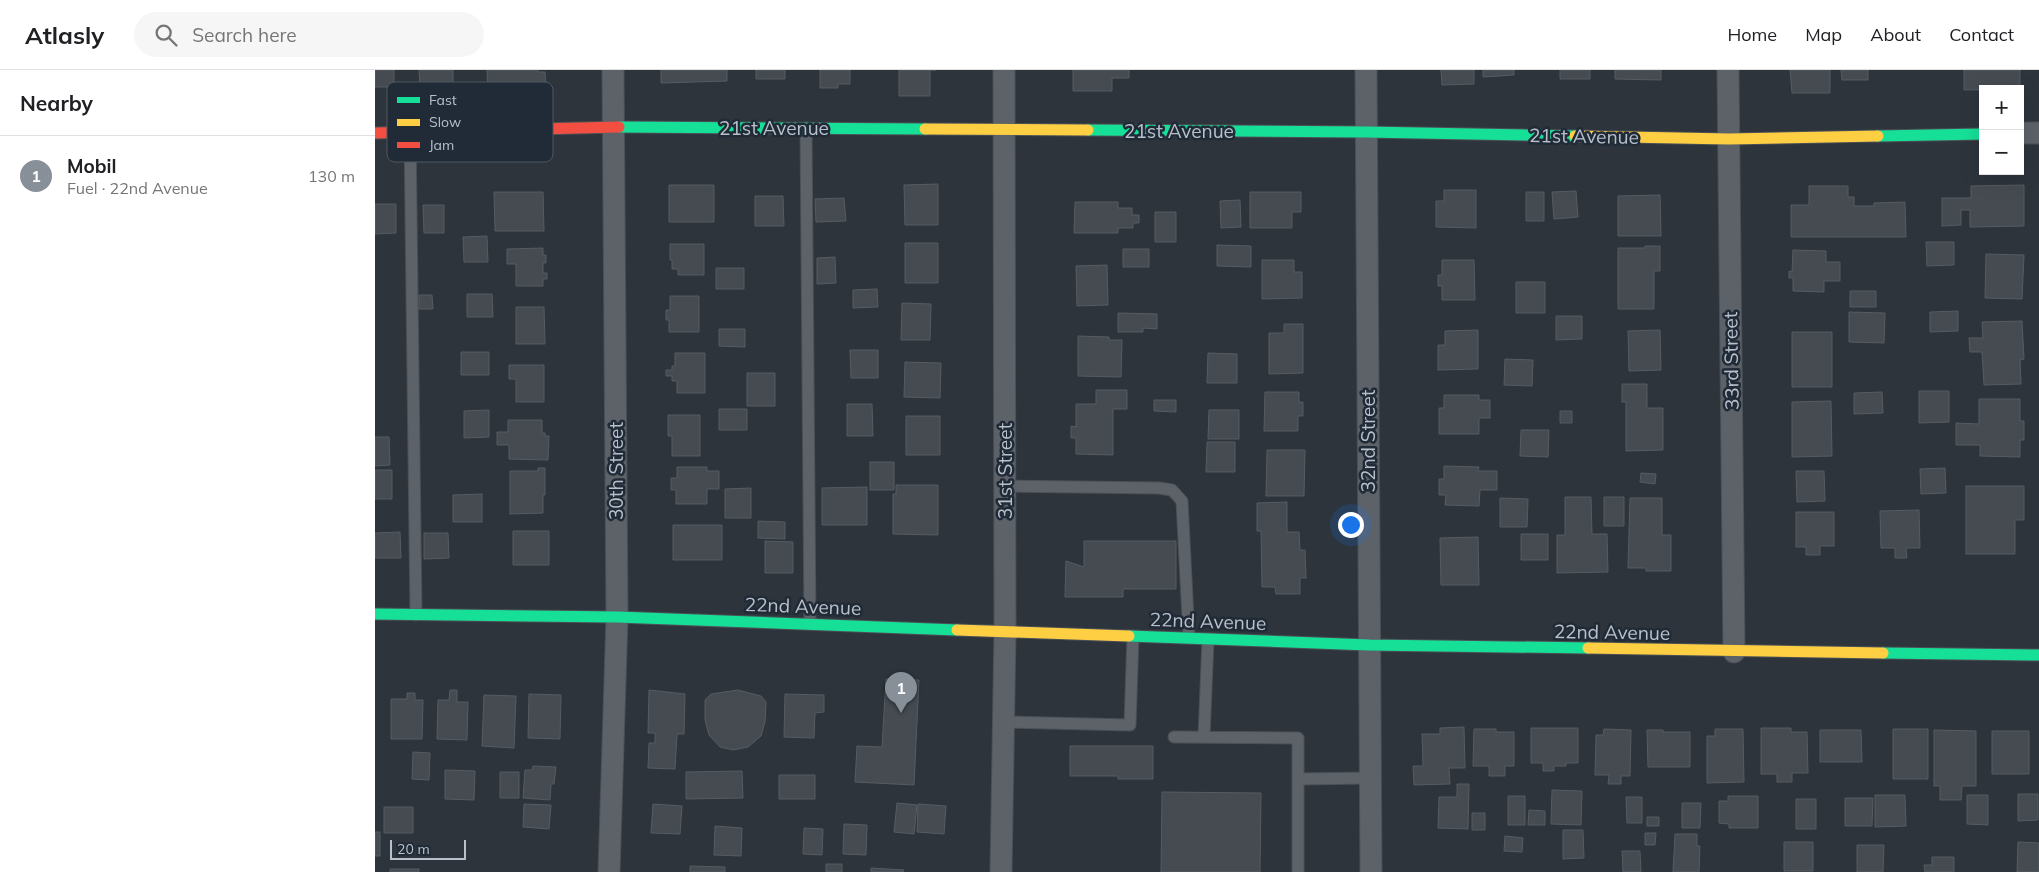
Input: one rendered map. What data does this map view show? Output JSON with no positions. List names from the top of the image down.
{
  "streets": {
    "street": [
      "21st Avenue",
      "33rd Street",
      "32nd Street",
      "30th Street",
      "31st Street",
      "22nd Avenue"
    ]
  },
  "crossings": [
    ["21st Avenue", "33rd Street"],
    ["21st Avenue", "32nd Street"],
    ["21st Avenue", "30th Street"],
    ["21st Avenue", "31st Street"],
    ["33rd Street", "22nd Avenue"],
    ["32nd Street", "22nd Avenue"],
    ["30th Street", "22nd Avenue"],
    ["31st Street", "22nd Avenue"]
  ],
  "legend": ["Fast", "Slow", "Jam"],
  "scale_bar": "20 m",
  "page": {
    "header": "Atlasly",
    "search": "Search here",
    "nav": [
      "Home",
      "Map",
      "About",
      "Contact"
    ],
    "heading": "Nearby",
    "map_buttons": ["+", "−"],
    "list": [
      {
        "mark": "1",
        "name": "Mobil",
        "note": "Fuel · 22nd Avenue",
        "value": "130 m"
      }
    ],
    "pins": "1",
    "scale": "20 m"
  }
}
